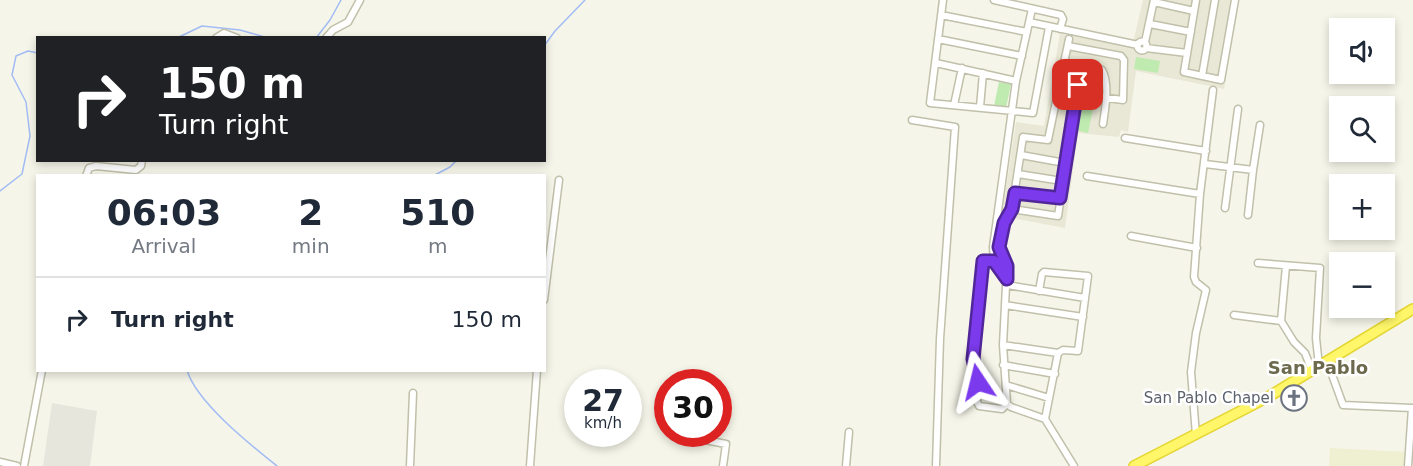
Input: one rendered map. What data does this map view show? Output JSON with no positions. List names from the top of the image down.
{
  "districts": ["San Pablo"],
  "places": {
    "church": ["San Pablo Chapel"]
  },
  "page": {
    "map_buttons": ["+", "−"],
    "turn": ["150 m", "Turn right"],
    "eta": [
      "06:03",
      "Arrival",
      "2",
      "min",
      "510",
      "m"
    ],
    "list": [
      {
        "name": "Turn right",
        "value": "150 m"
      }
    ],
    "speed": "27 km/h",
    "limit": "30"
  }
}
